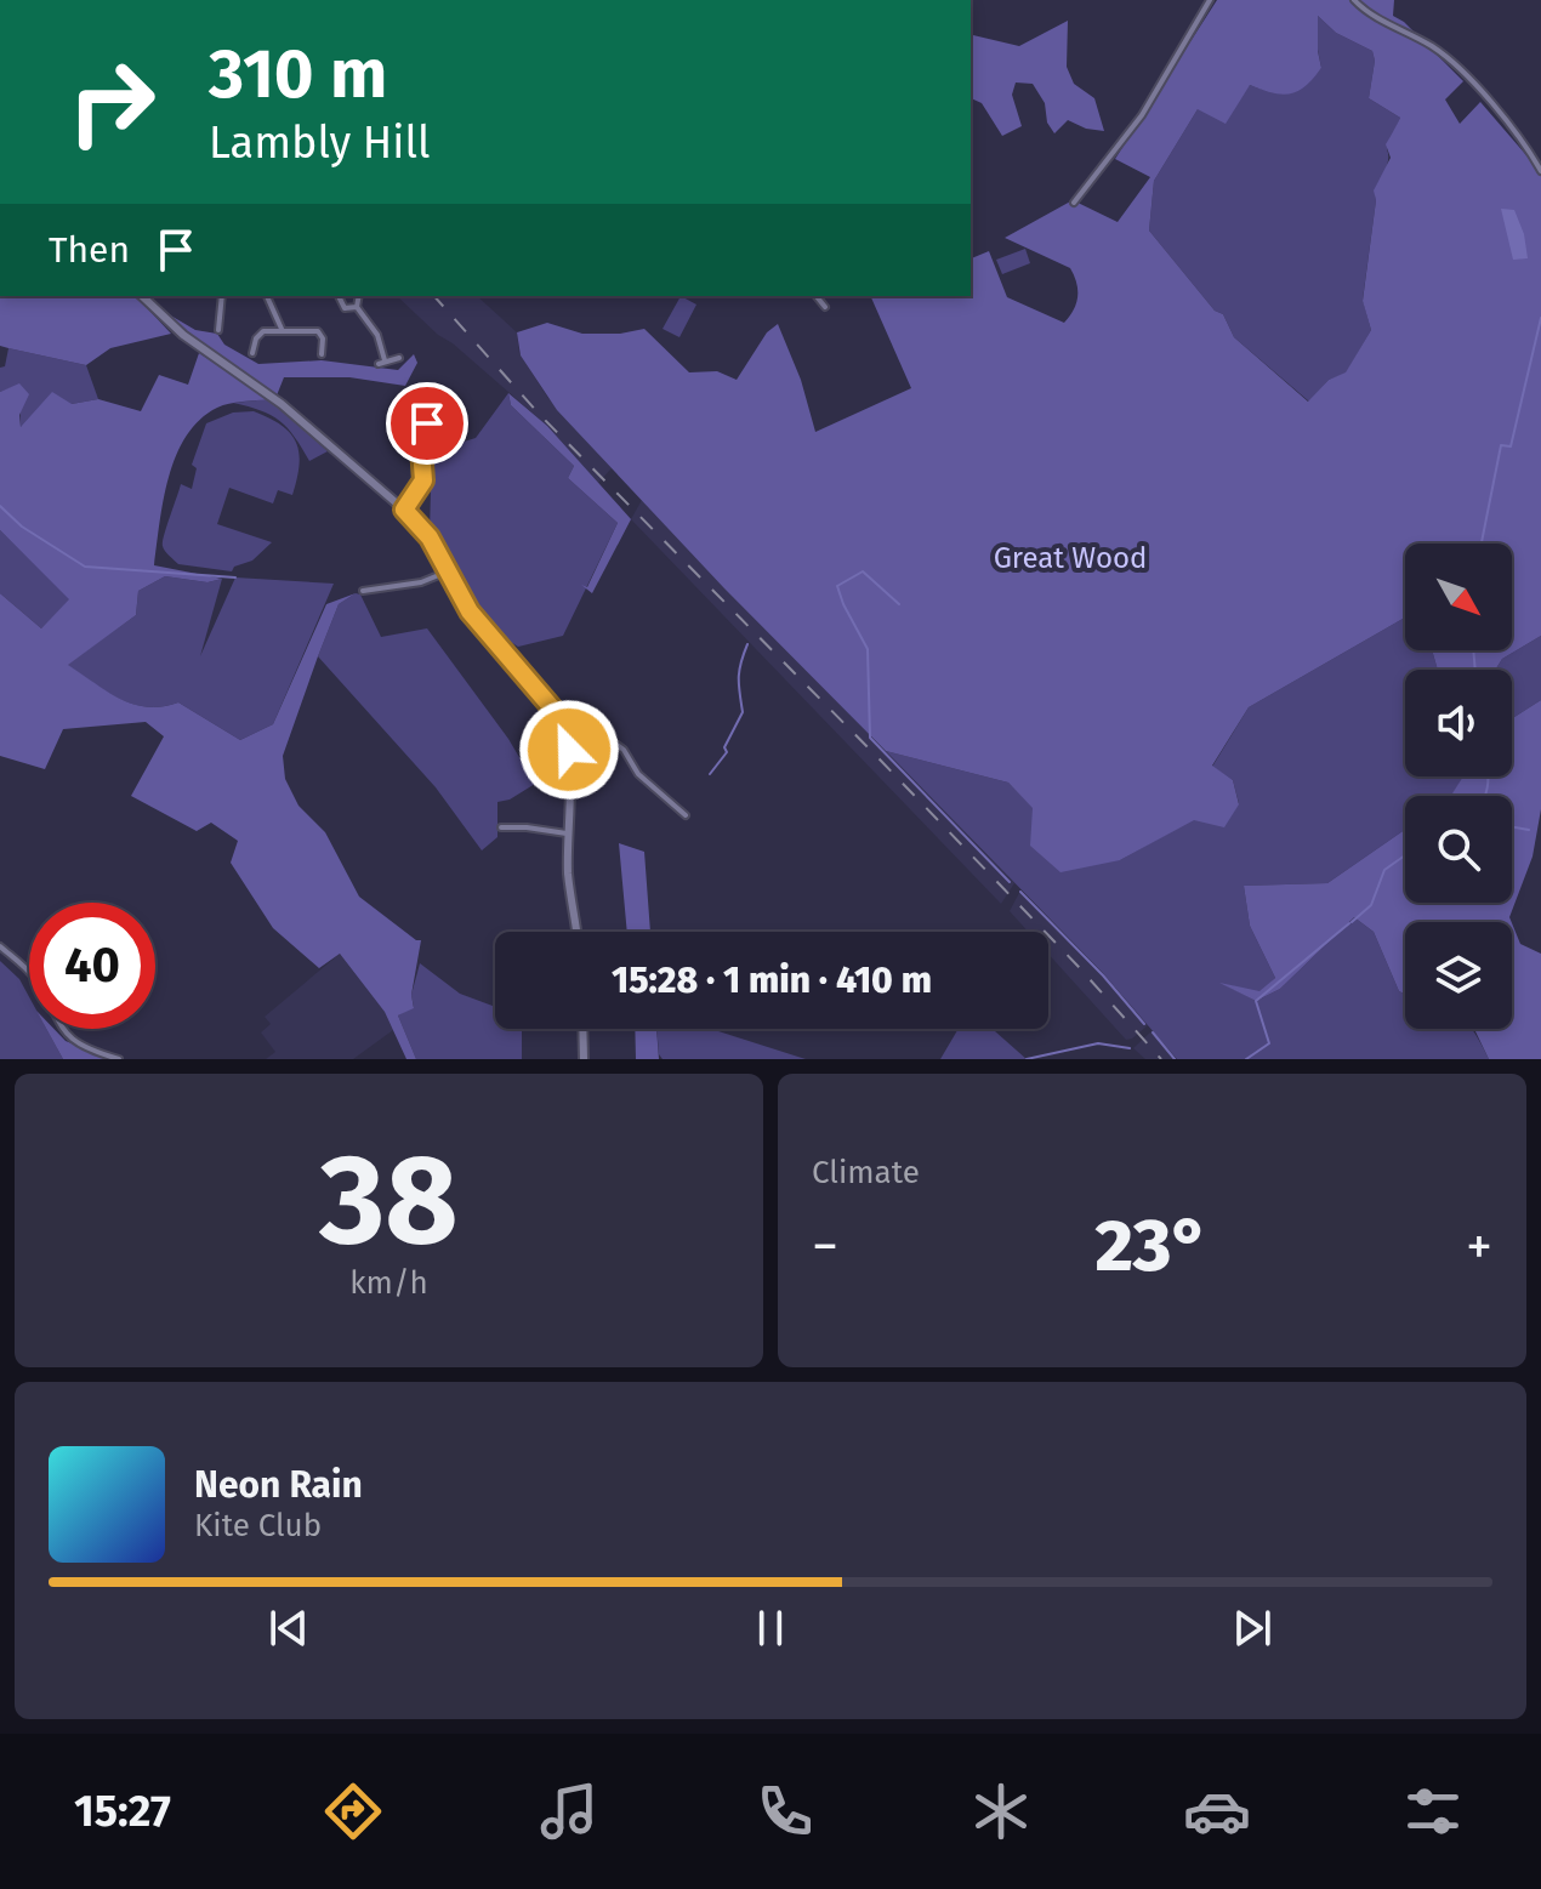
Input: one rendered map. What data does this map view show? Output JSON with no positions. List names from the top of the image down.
{
  "parks": ["Great Wood"],
  "north": "bottom right",
  "page": {
    "turn": ["310 m", "Lambly Hill"],
    "then": "Then",
    "limit": "40",
    "trip": "15:28 · 1 min · 410 m",
    "tile": [
      ["38", "km/h"],
      "Climate"
    ],
    "heat": ["−", "23°", "+"],
    "song": ["Neon Rain", "Kite Club"],
    "tabs": "15:27"
  }
}
